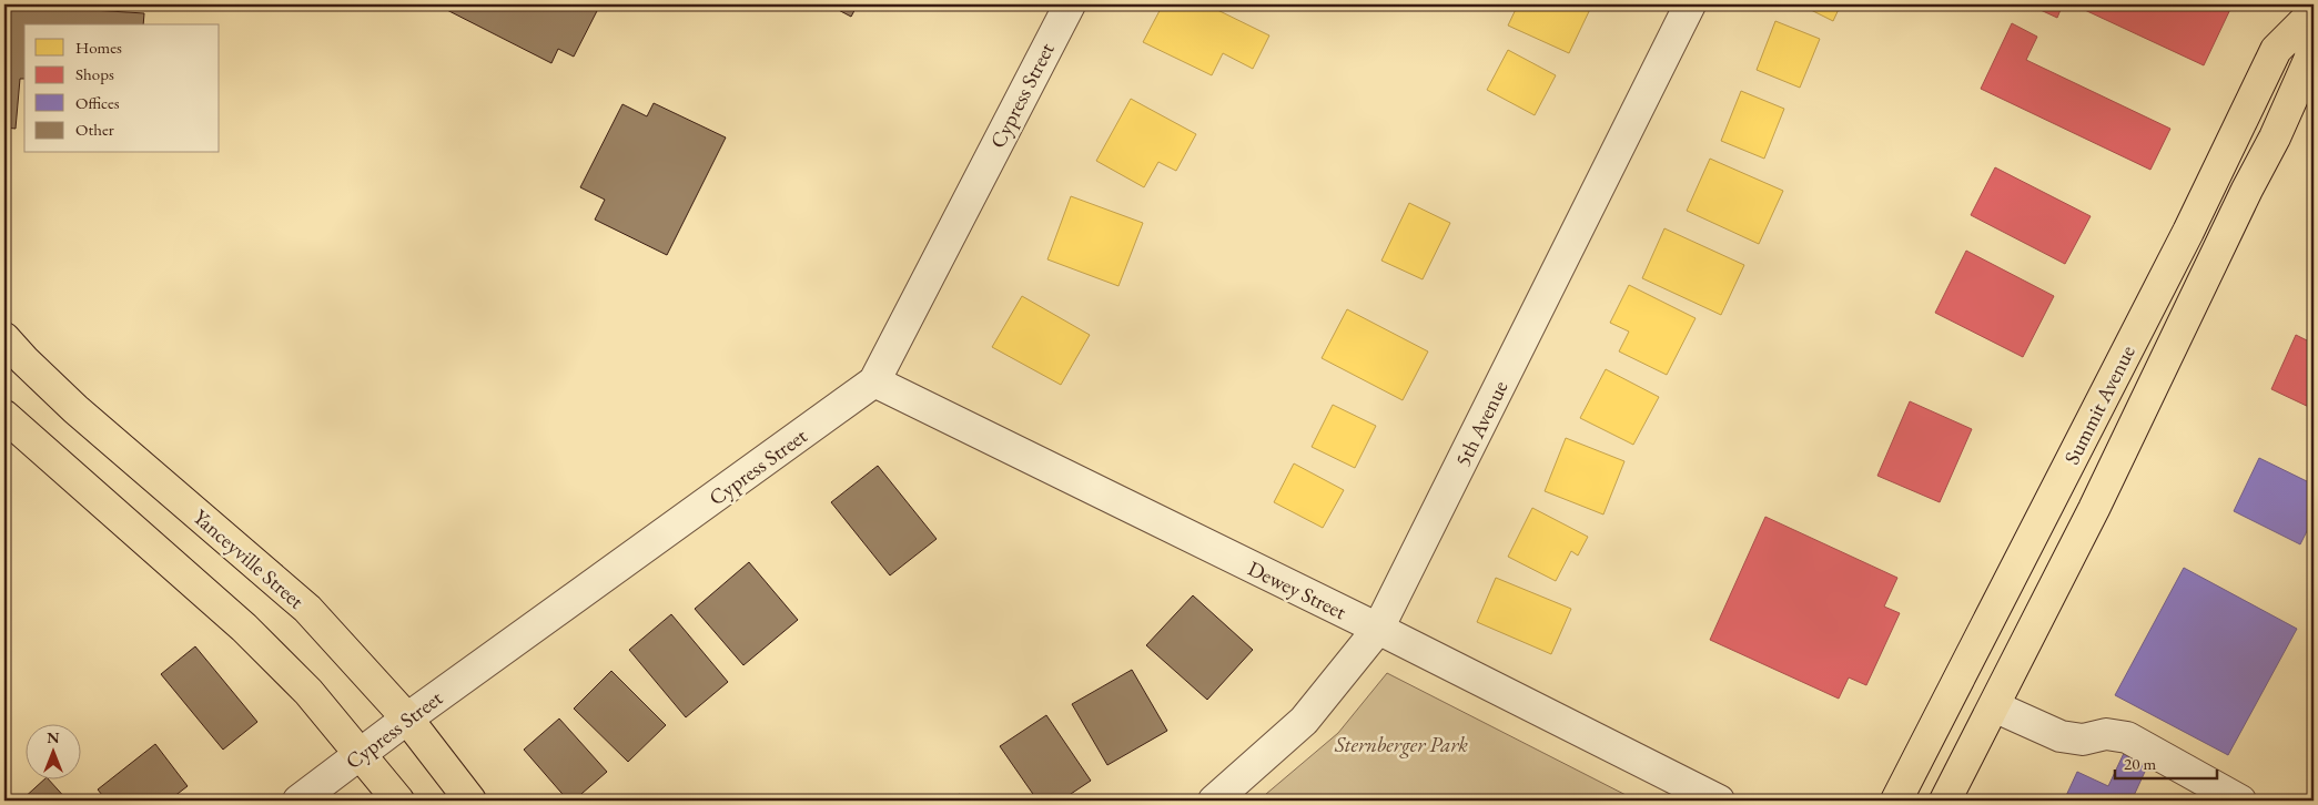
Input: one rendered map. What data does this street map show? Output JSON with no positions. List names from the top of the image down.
{
  "streets": {
    "main road": ["Summit Avenue", "Yanceyville Street"],
    "street": ["Cypress Street", "5th Avenue", "Dewey Street"]
  },
  "crossings": [
    ["Cypress Street", "Yanceyville Street"],
    ["Cypress Street", "Dewey Street"],
    ["5th Avenue", "Dewey Street"]
  ],
  "parks": ["Sternberger Park"],
  "legend": [
    "Homes",
    "Shops",
    "Offices",
    "Other"
  ],
  "scale_bar": "20 m",
  "north": "top"
}
